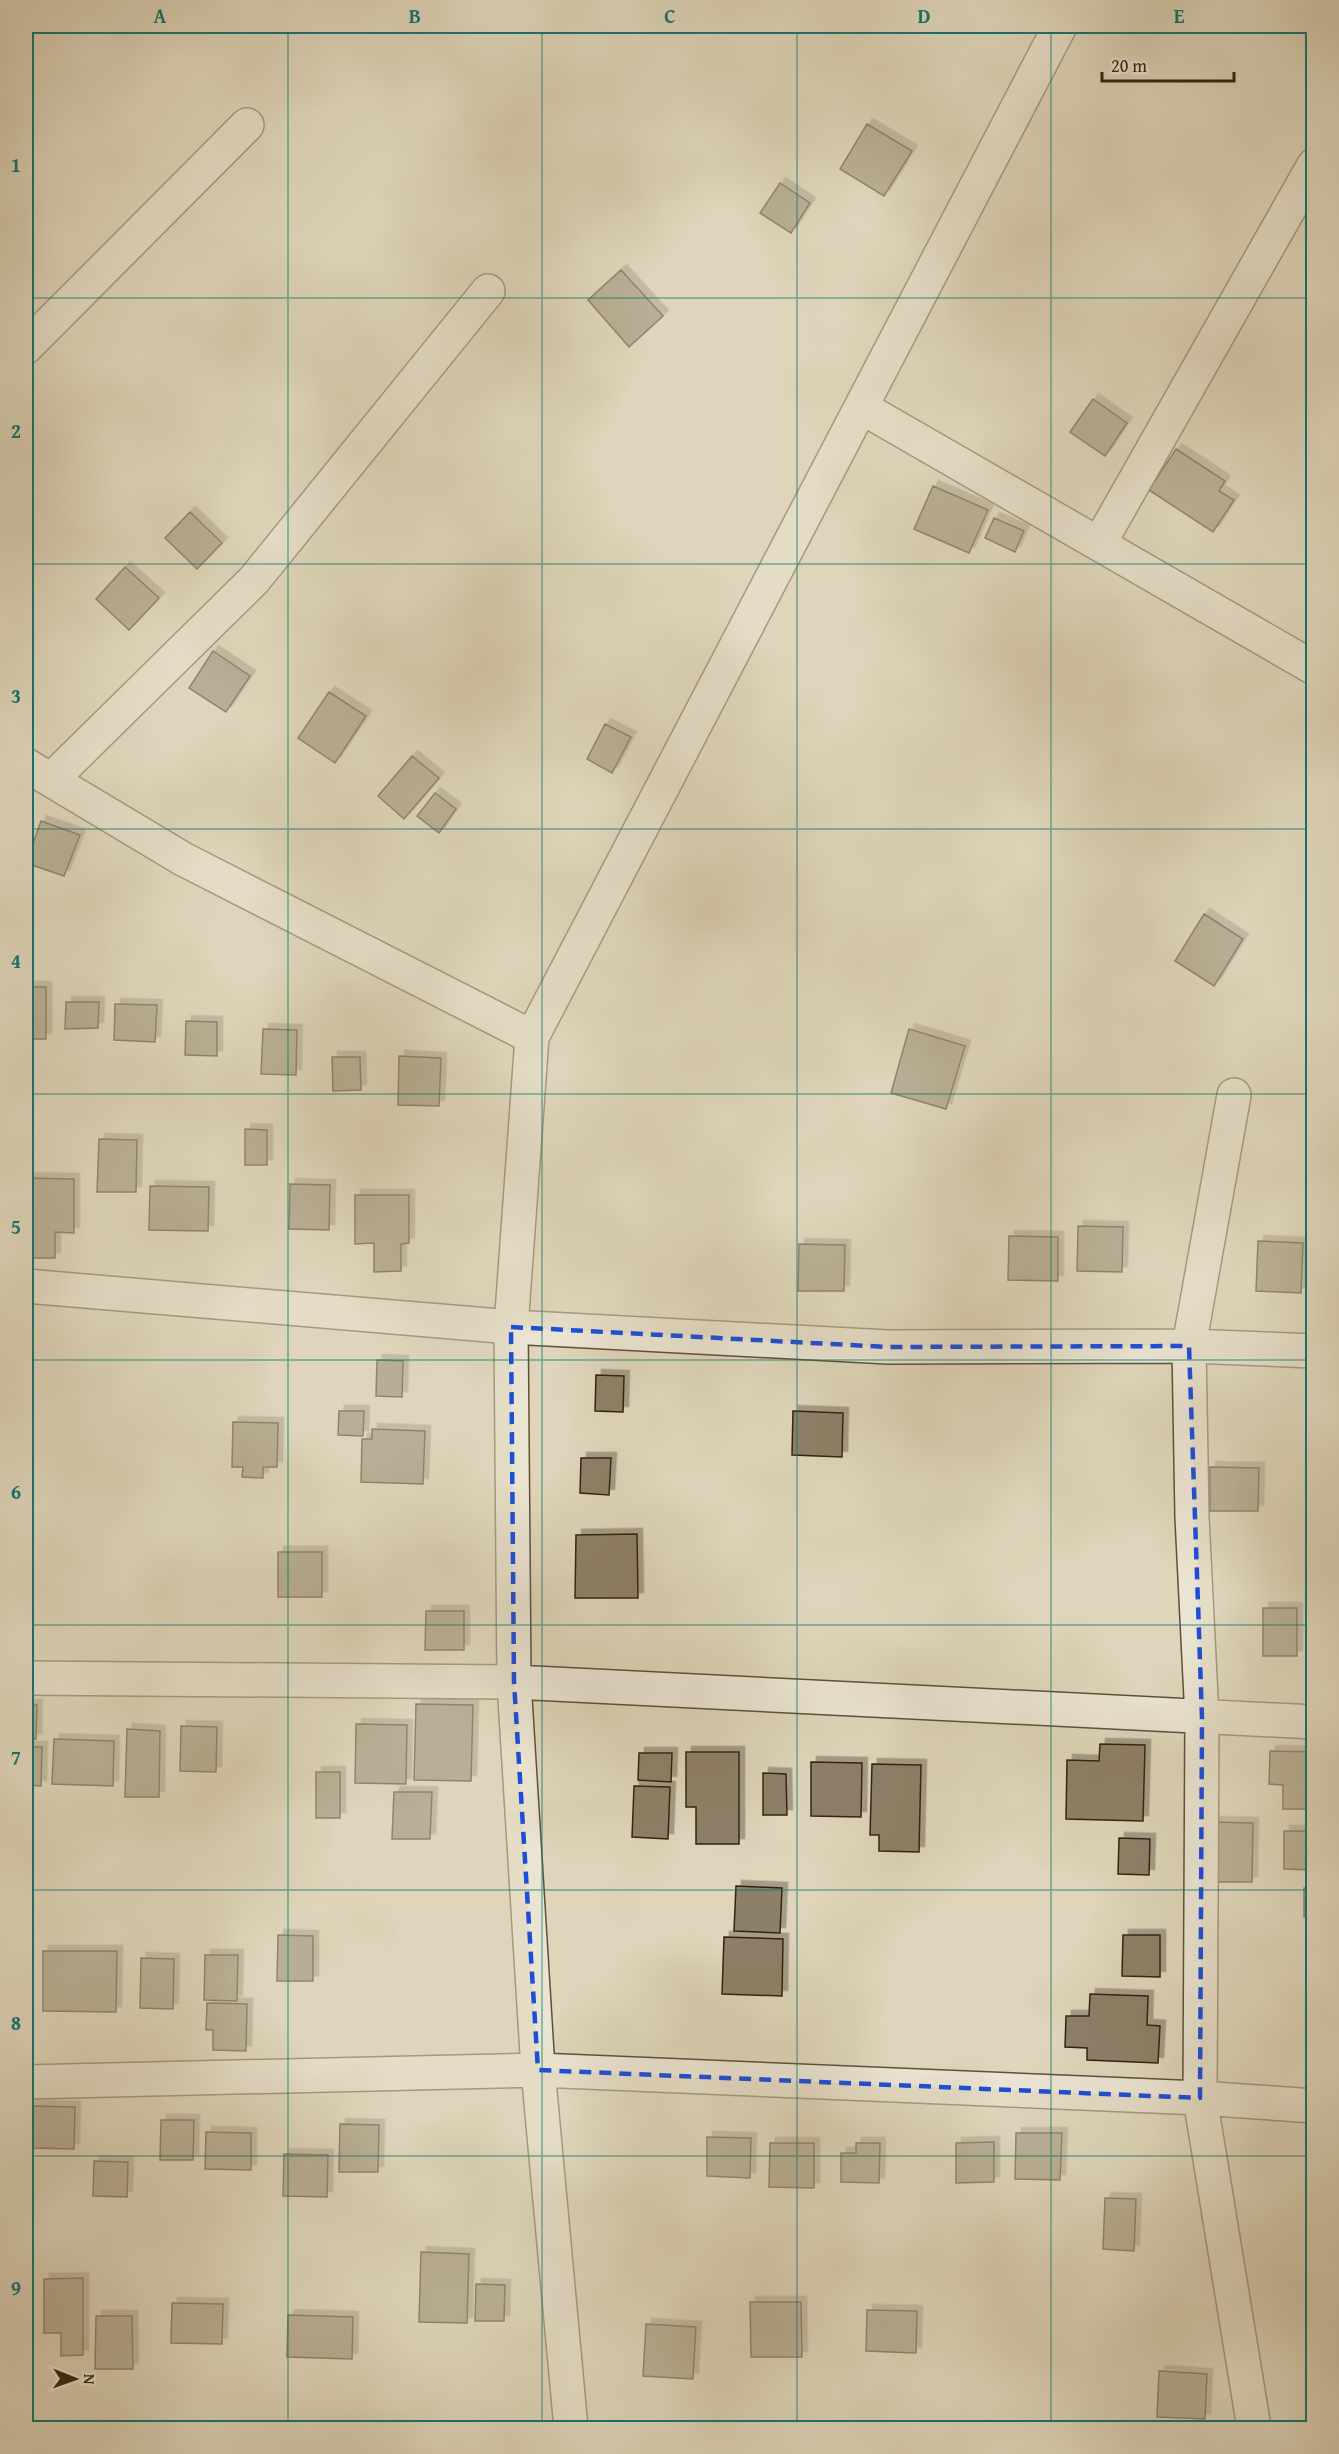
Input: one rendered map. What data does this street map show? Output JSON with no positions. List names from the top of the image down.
{
  "scale_bar": "20 m",
  "north": "right",
  "grid": {
    "columns": [
      "A",
      "B",
      "C",
      "D",
      "E"
    ],
    "rows": [
      "1",
      "2",
      "3",
      "4",
      "5",
      "6",
      "7",
      "8",
      "9"
    ]
  }
}
